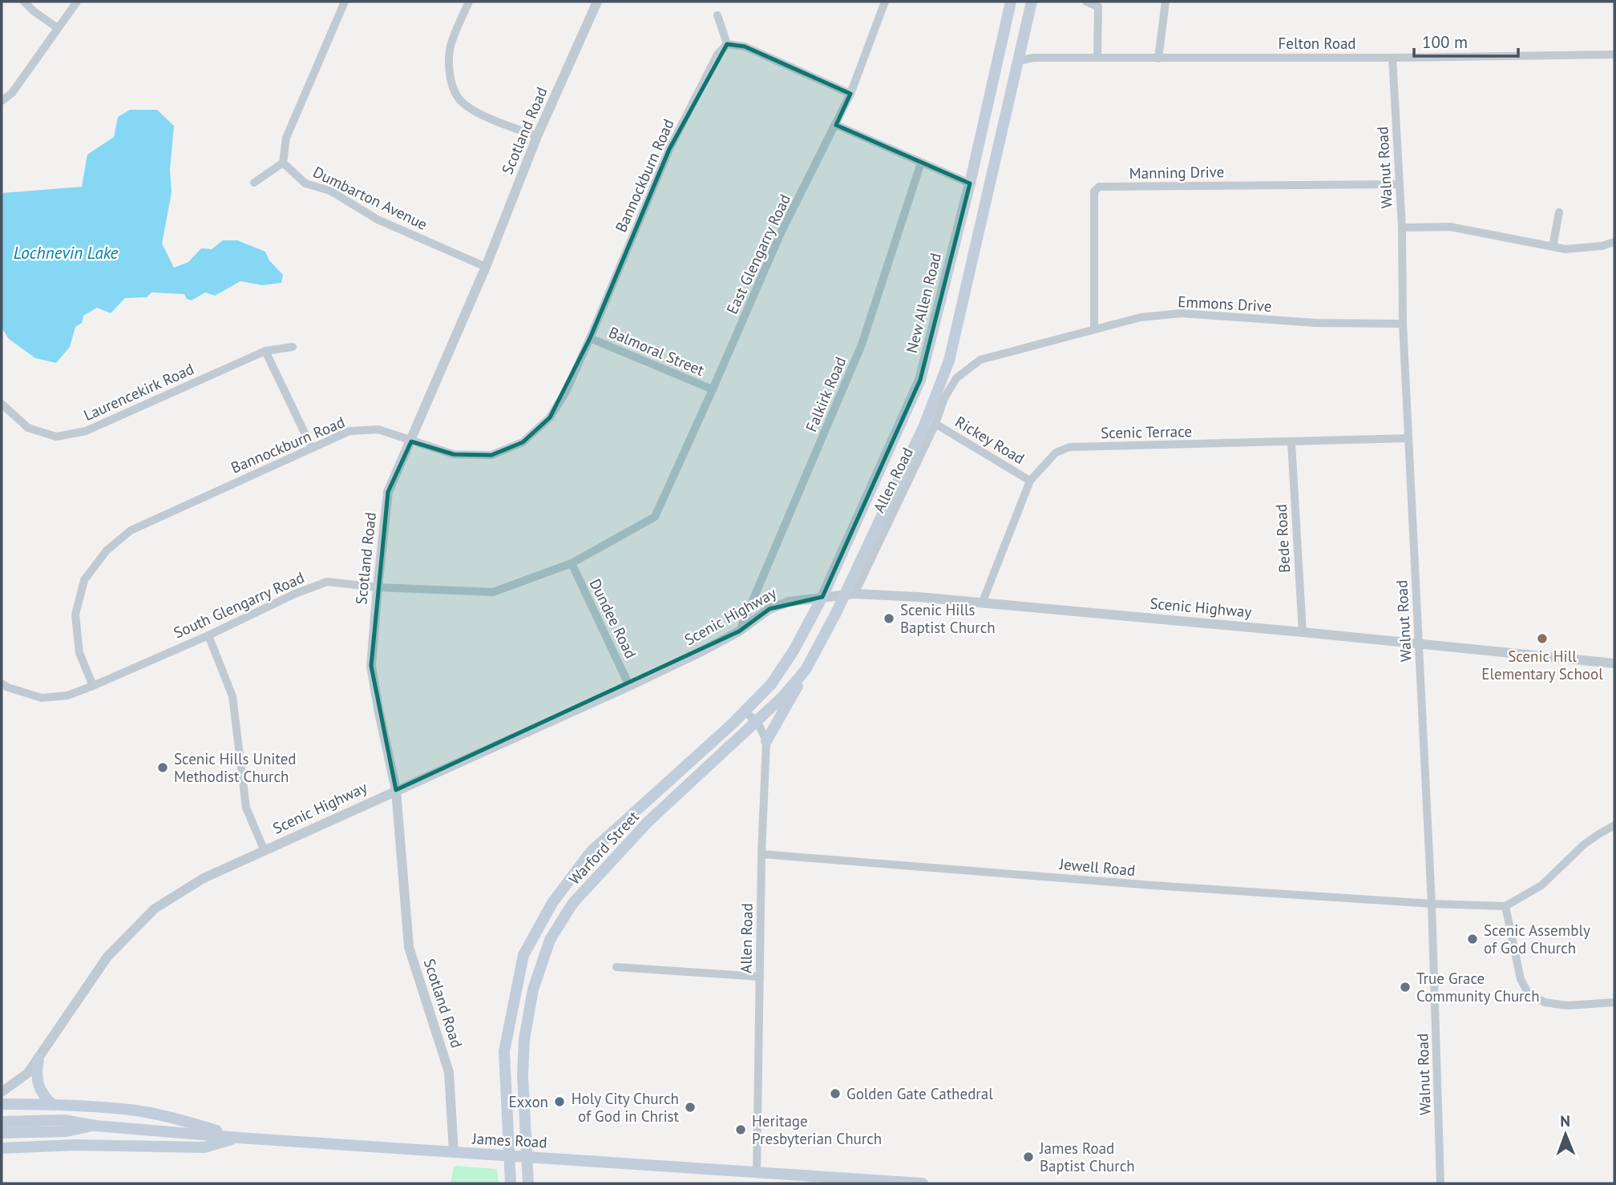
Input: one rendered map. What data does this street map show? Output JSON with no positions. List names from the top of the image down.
{
  "streets": {
    "main road": ["New Allen Road", "Warford Street", "James Road"],
    "street": [
      "Felton Road",
      "Scotland Road",
      "Walnut Road",
      "Manning Drive",
      "Bannockburn Road",
      "Dumbarton Avenue",
      "East Glengarry Road",
      "Emmons Drive",
      "Balmoral Street",
      "Laurencekirk Road",
      "Falkirk Road",
      "Scenic Terrace",
      "Rickey Road",
      "Allen Road",
      "Bede Road",
      "South Glengarry Road",
      "Scenic Highway",
      "Dundee Road",
      "Jewell Road"
    ]
  },
  "crossings": [
    ["Felton Road", "Walnut Road"],
    ["Scotland Road", "Bannockburn Road"],
    ["Scotland Road", "Dumbarton Avenue"],
    ["Scotland Road", "South Glengarry Road"],
    ["Scotland Road", "Scenic Highway"],
    ["Scotland Road", "James Road"],
    ["Walnut Road", "Manning Drive"],
    ["Walnut Road", "Emmons Drive"],
    ["Walnut Road", "Scenic Terrace"],
    ["Walnut Road", "Scenic Highway"],
    ["Walnut Road", "Jewell Road"],
    ["Manning Drive", "Emmons Drive"],
    ["Bannockburn Road", "Balmoral Street"],
    ["Bannockburn Road", "South Glengarry Road"],
    ["East Glengarry Road", "Balmoral Street"],
    ["East Glengarry Road", "South Glengarry Road"],
    ["New Allen Road", "Scenic Highway"],
    ["New Allen Road", "Warford Street"],
    ["Emmons Drive", "Allen Road"],
    ["Falkirk Road", "Scenic Highway"],
    ["Scenic Terrace", "Rickey Road"],
    ["Scenic Terrace", "Bede Road"],
    ["Scenic Terrace", "Scenic Highway"],
    ["Rickey Road", "Allen Road"],
    ["Allen Road", "Scenic Highway"],
    ["Allen Road", "Warford Street"],
    ["Allen Road", "Jewell Road"],
    ["Allen Road", "James Road"],
    ["Bede Road", "Scenic Highway"],
    ["South Glengarry Road", "Dundee Road"],
    ["Scenic Highway", "Dundee Road"],
    ["Scenic Highway", "Warford Street"],
    ["Warford Street", "James Road"]
  ],
  "water": ["Lochnevin Lake"],
  "places": [
    "Scenic Hills Baptist Church",
    "Scenic Hill Elementary School",
    "Scenic Hills United Methodist Church",
    "Scenic Assembly of God Church",
    "True Grace Community Church",
    "Golden Gate Cathedral",
    "Exxon",
    "Holy City Church of God in Christ",
    "Heritage Presbyterian Church",
    "James Road Baptist Church"
  ],
  "scale_bar": "100 m",
  "north": "top"
}
